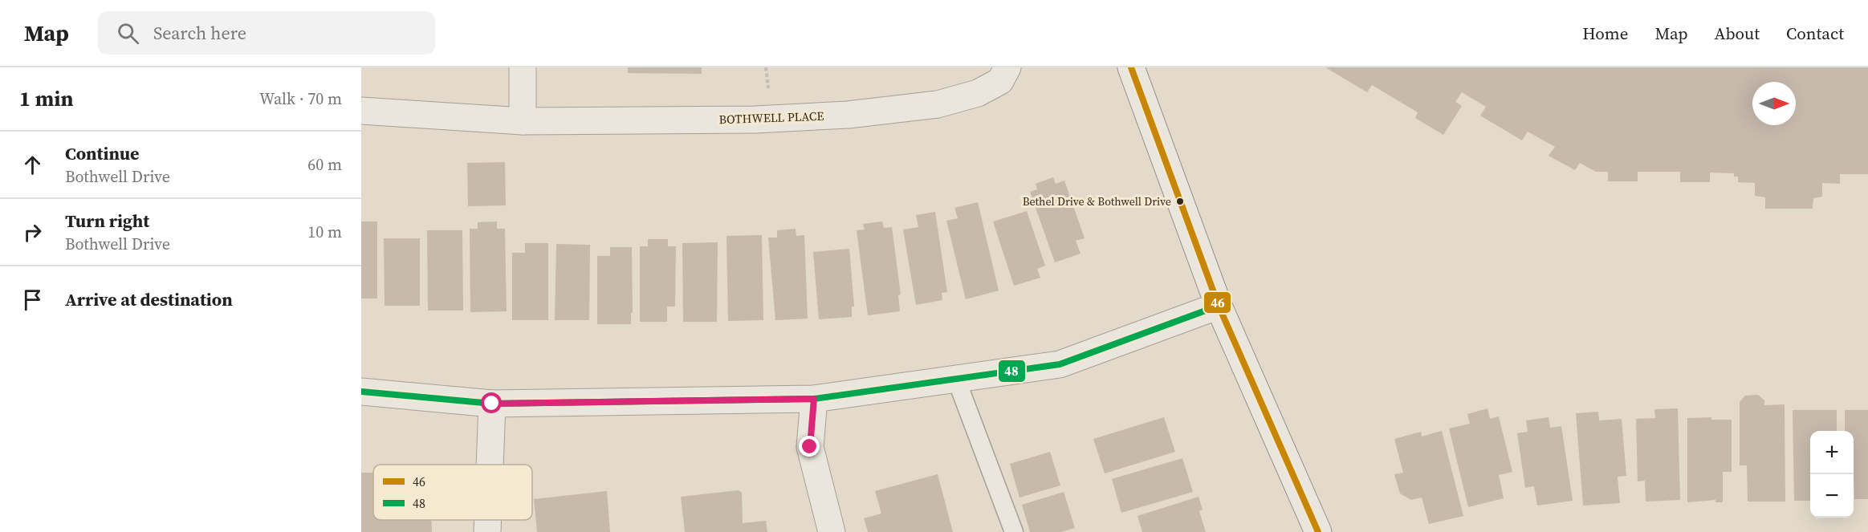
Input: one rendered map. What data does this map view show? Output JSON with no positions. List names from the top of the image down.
{
  "streets": {
    "street": ["BOTHWELL PLACE"]
  },
  "places": ["Bethel Drive & Bothwell Drive"],
  "lines": ["transit line 46", "transit line 48"],
  "legend": ["46", "48"],
  "north": "right",
  "page": {
    "header": "Map",
    "search": "Search here",
    "nav": [
      "Home",
      "Map",
      "About",
      "Contact"
    ],
    "heading": ["1 min", "Walk · 70 m"],
    "list": [
      ["Continue", "Bothwell Drive", "60 m"],
      ["Turn right", "Bothwell Drive", "10 m"],
      "Arrive at destination"
    ],
    "map_buttons": ["+", "−"]
  }
}
